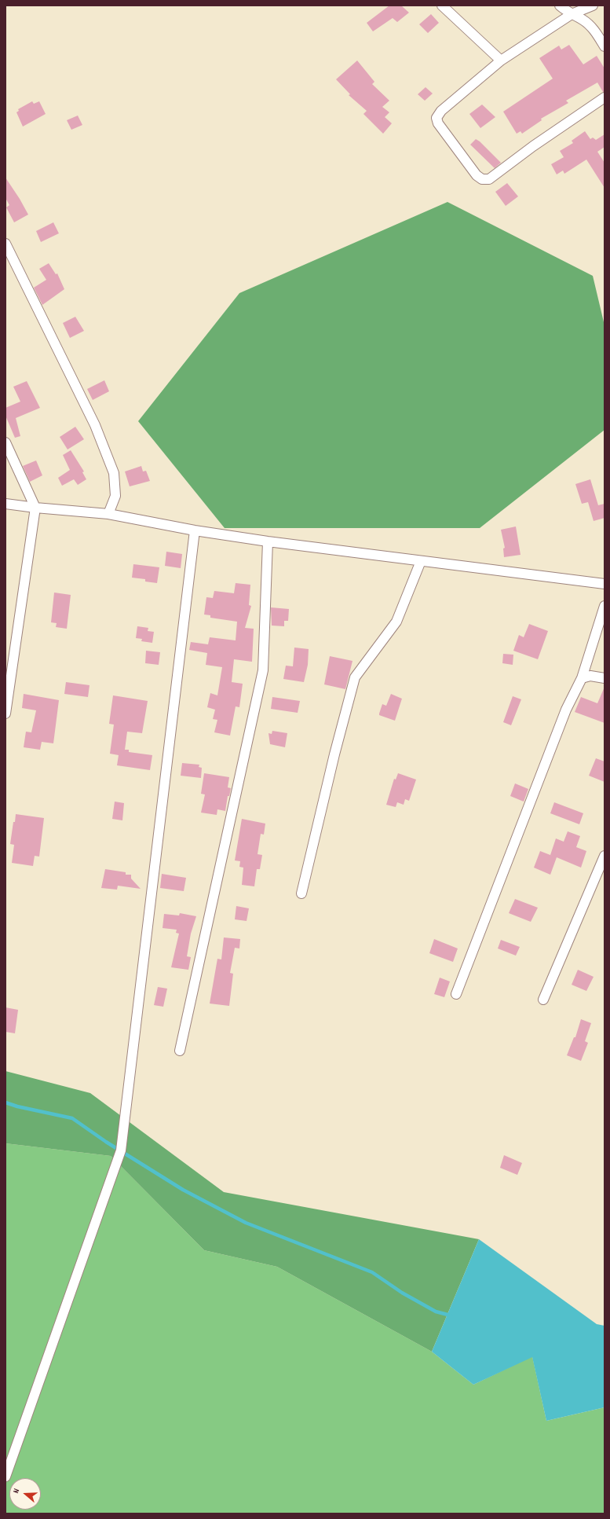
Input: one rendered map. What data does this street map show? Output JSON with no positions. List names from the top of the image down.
{
  "north": "left"
}
